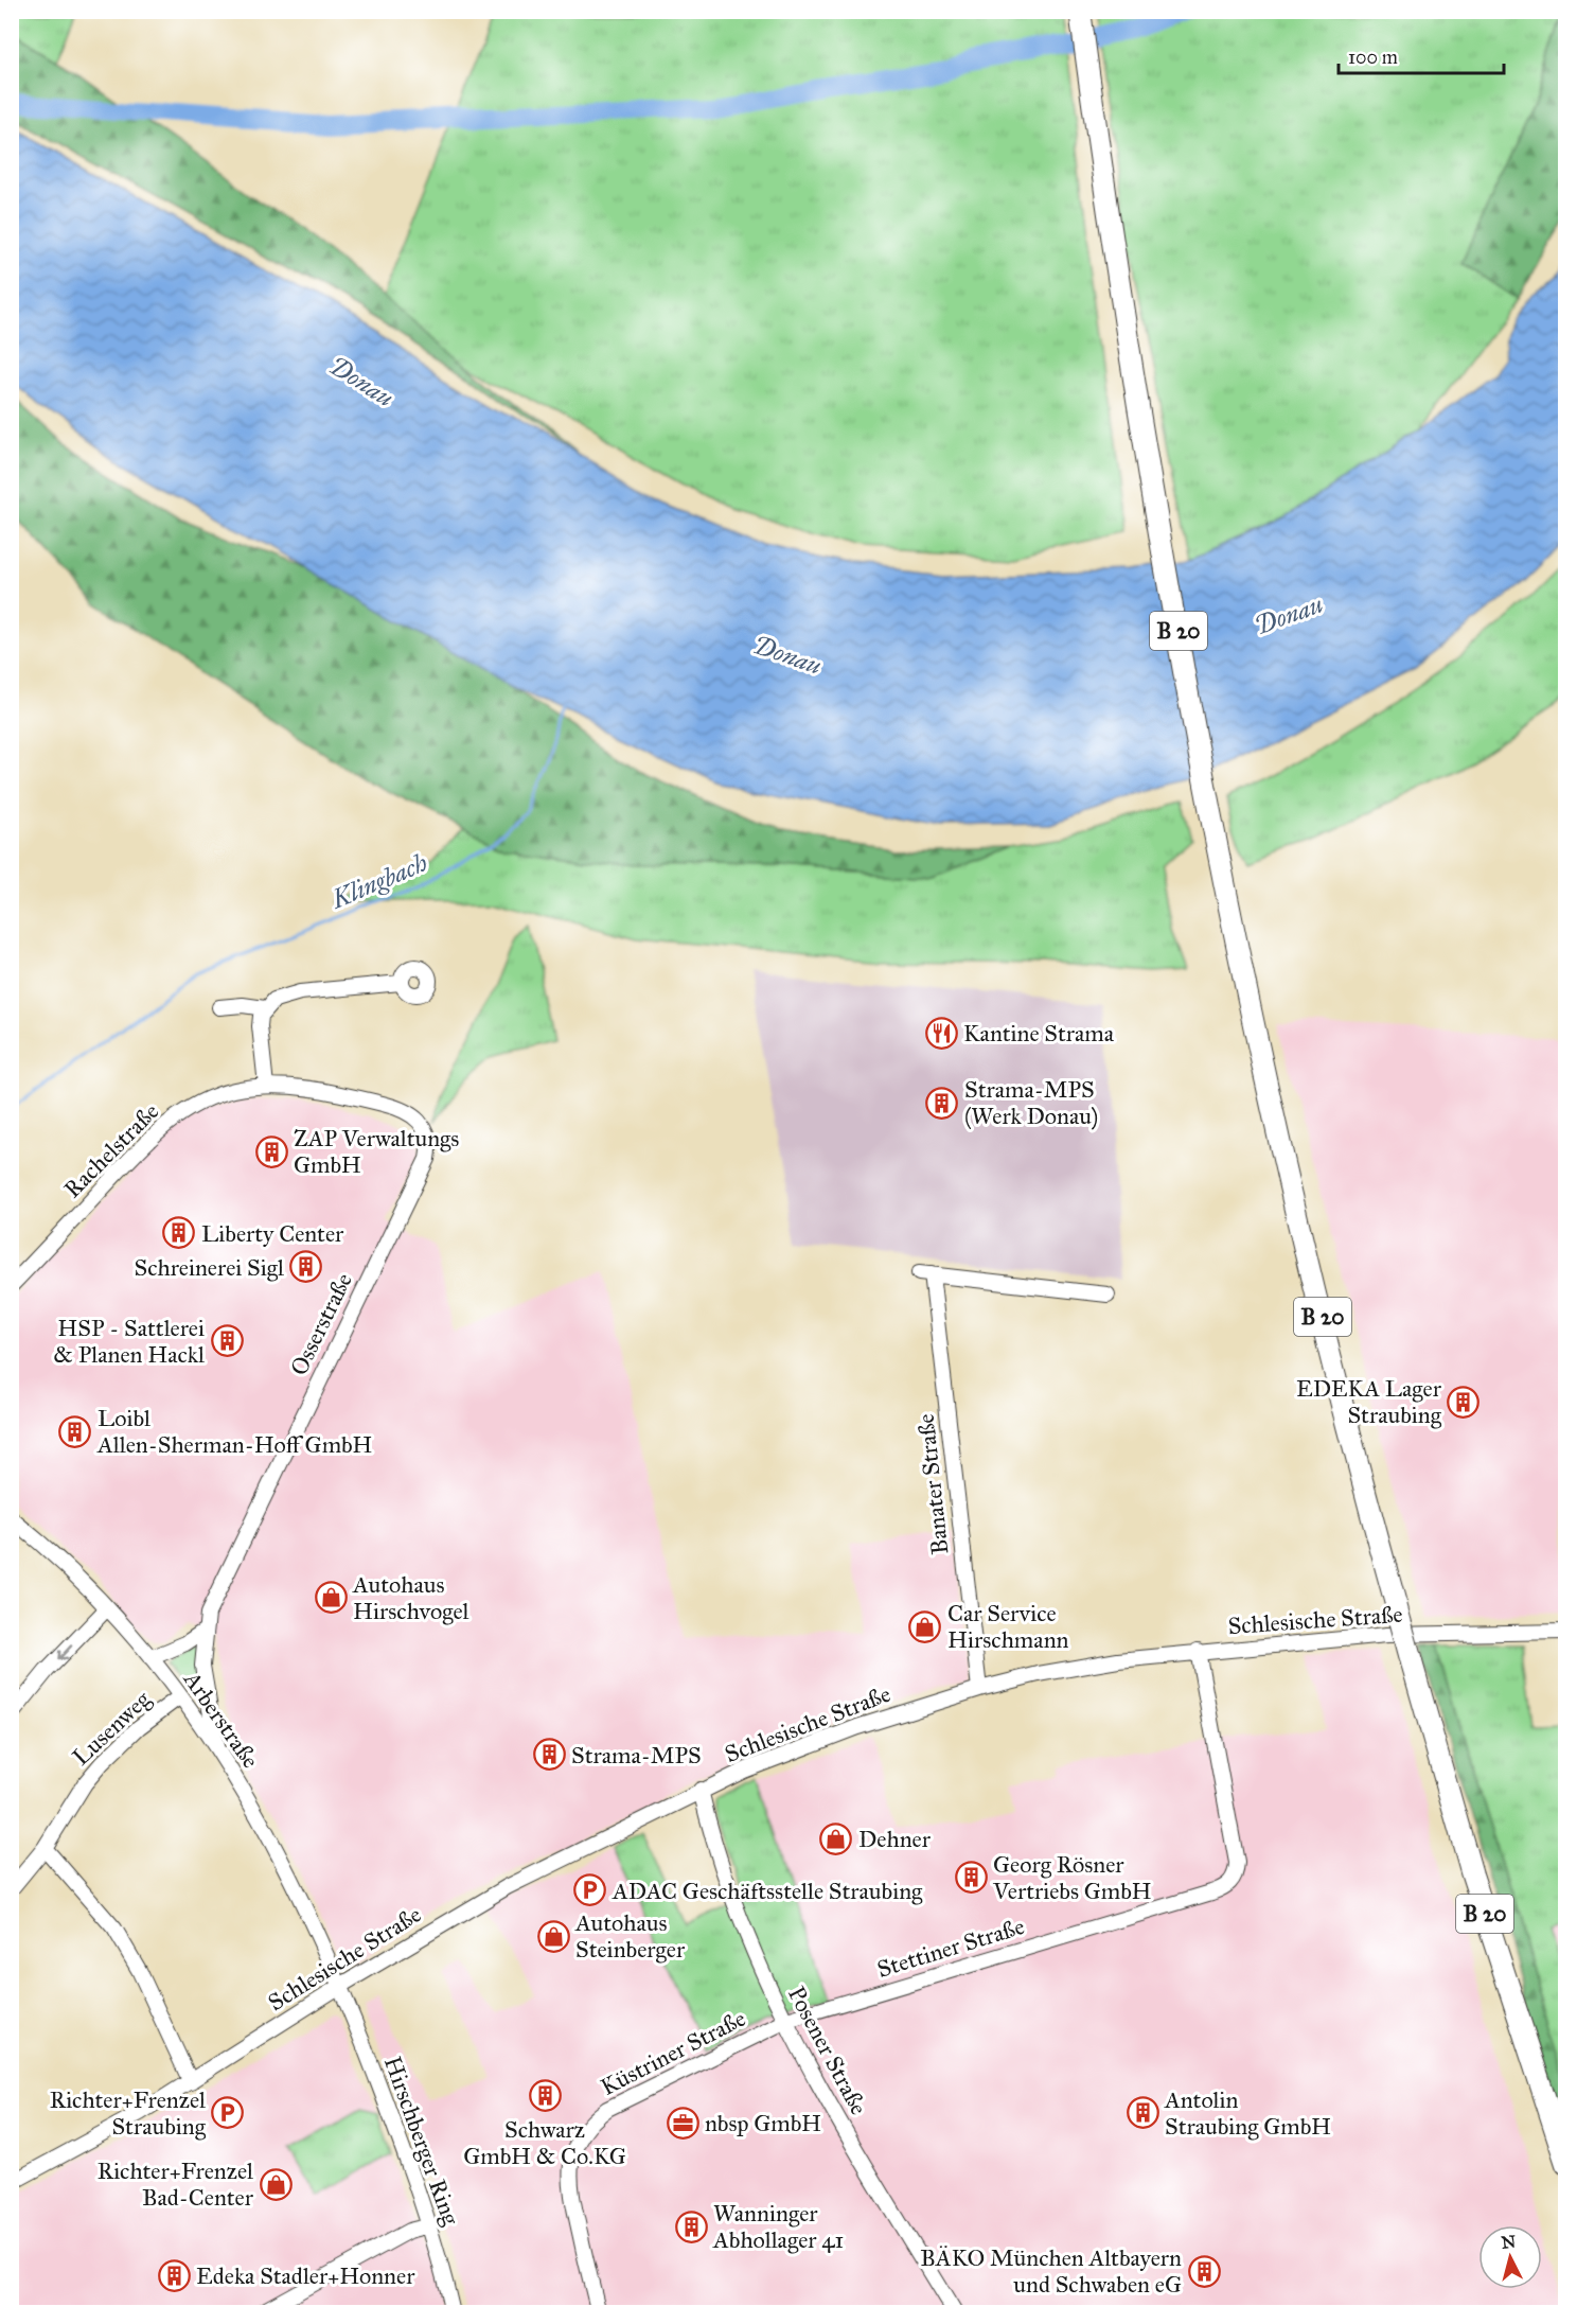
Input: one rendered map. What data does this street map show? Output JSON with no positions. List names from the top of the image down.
{
  "streets": {
    "highway": ["B 20"],
    "street": [
      "Rachelstraße",
      "Osserstraße",
      "Banater Straße",
      "Schlesische Straße",
      "Arberstraße",
      "Lusenweg",
      "Stettiner Straße",
      "Posener Straße",
      "Küstriner Straße",
      "Hirschberger Ring"
    ]
  },
  "crossings": [
    ["Rachelstraße", "Osserstraße"],
    ["Osserstraße", "Arberstraße"],
    ["Banater Straße", "Schlesische Straße"],
    ["Schlesische Straße", "Arberstraße"],
    ["Schlesische Straße", "Stettiner Straße"],
    ["Schlesische Straße", "Posener Straße"],
    ["Schlesische Straße", "Hirschberger Ring"],
    ["Arberstraße", "Lusenweg"],
    ["Arberstraße", "Hirschberger Ring"],
    ["Stettiner Straße", "Posener Straße"],
    ["Stettiner Straße", "Küstriner Straße"],
    ["Posener Straße", "Küstriner Straße"]
  ],
  "water": ["Donau", "Klingbach"],
  "places": {
    "restaurant": ["Kantine Strama"],
    "building": [
      "Strama-MPS (Werk Donau)",
      "ZAP Verwaltungs GmbH",
      "Liberty Center",
      "Schreinerei Sigl",
      "HSP - Sattlerei & Planen Hackl",
      "EDEKA Lager Straubing",
      "Loibl Allen-Sherman-Hoff GmbH",
      "Strama-MPS",
      "Georg Rösner Vertriebs GmbH",
      "Schwarz GmbH & Co.KG",
      "Antolin Straubing GmbH",
      "Wanninger Abhollager 41",
      "BÄKO München Altbayern und Schwaben eG",
      "Edeka Stadler+Honner"
    ],
    "shop": [
      "Autohaus Hirschvogel",
      "Car Service Hirschmann",
      "Dehner",
      "Autohaus Steinberger",
      "Richter+Frenzel Bad-Center"
    ],
    "parking": ["ADAC Geschäftsstelle Straubing", "Richter+Frenzel Straubing"],
    "office": ["nbsp GmbH"]
  },
  "scale_bar": "100 m",
  "north": "top"
}
